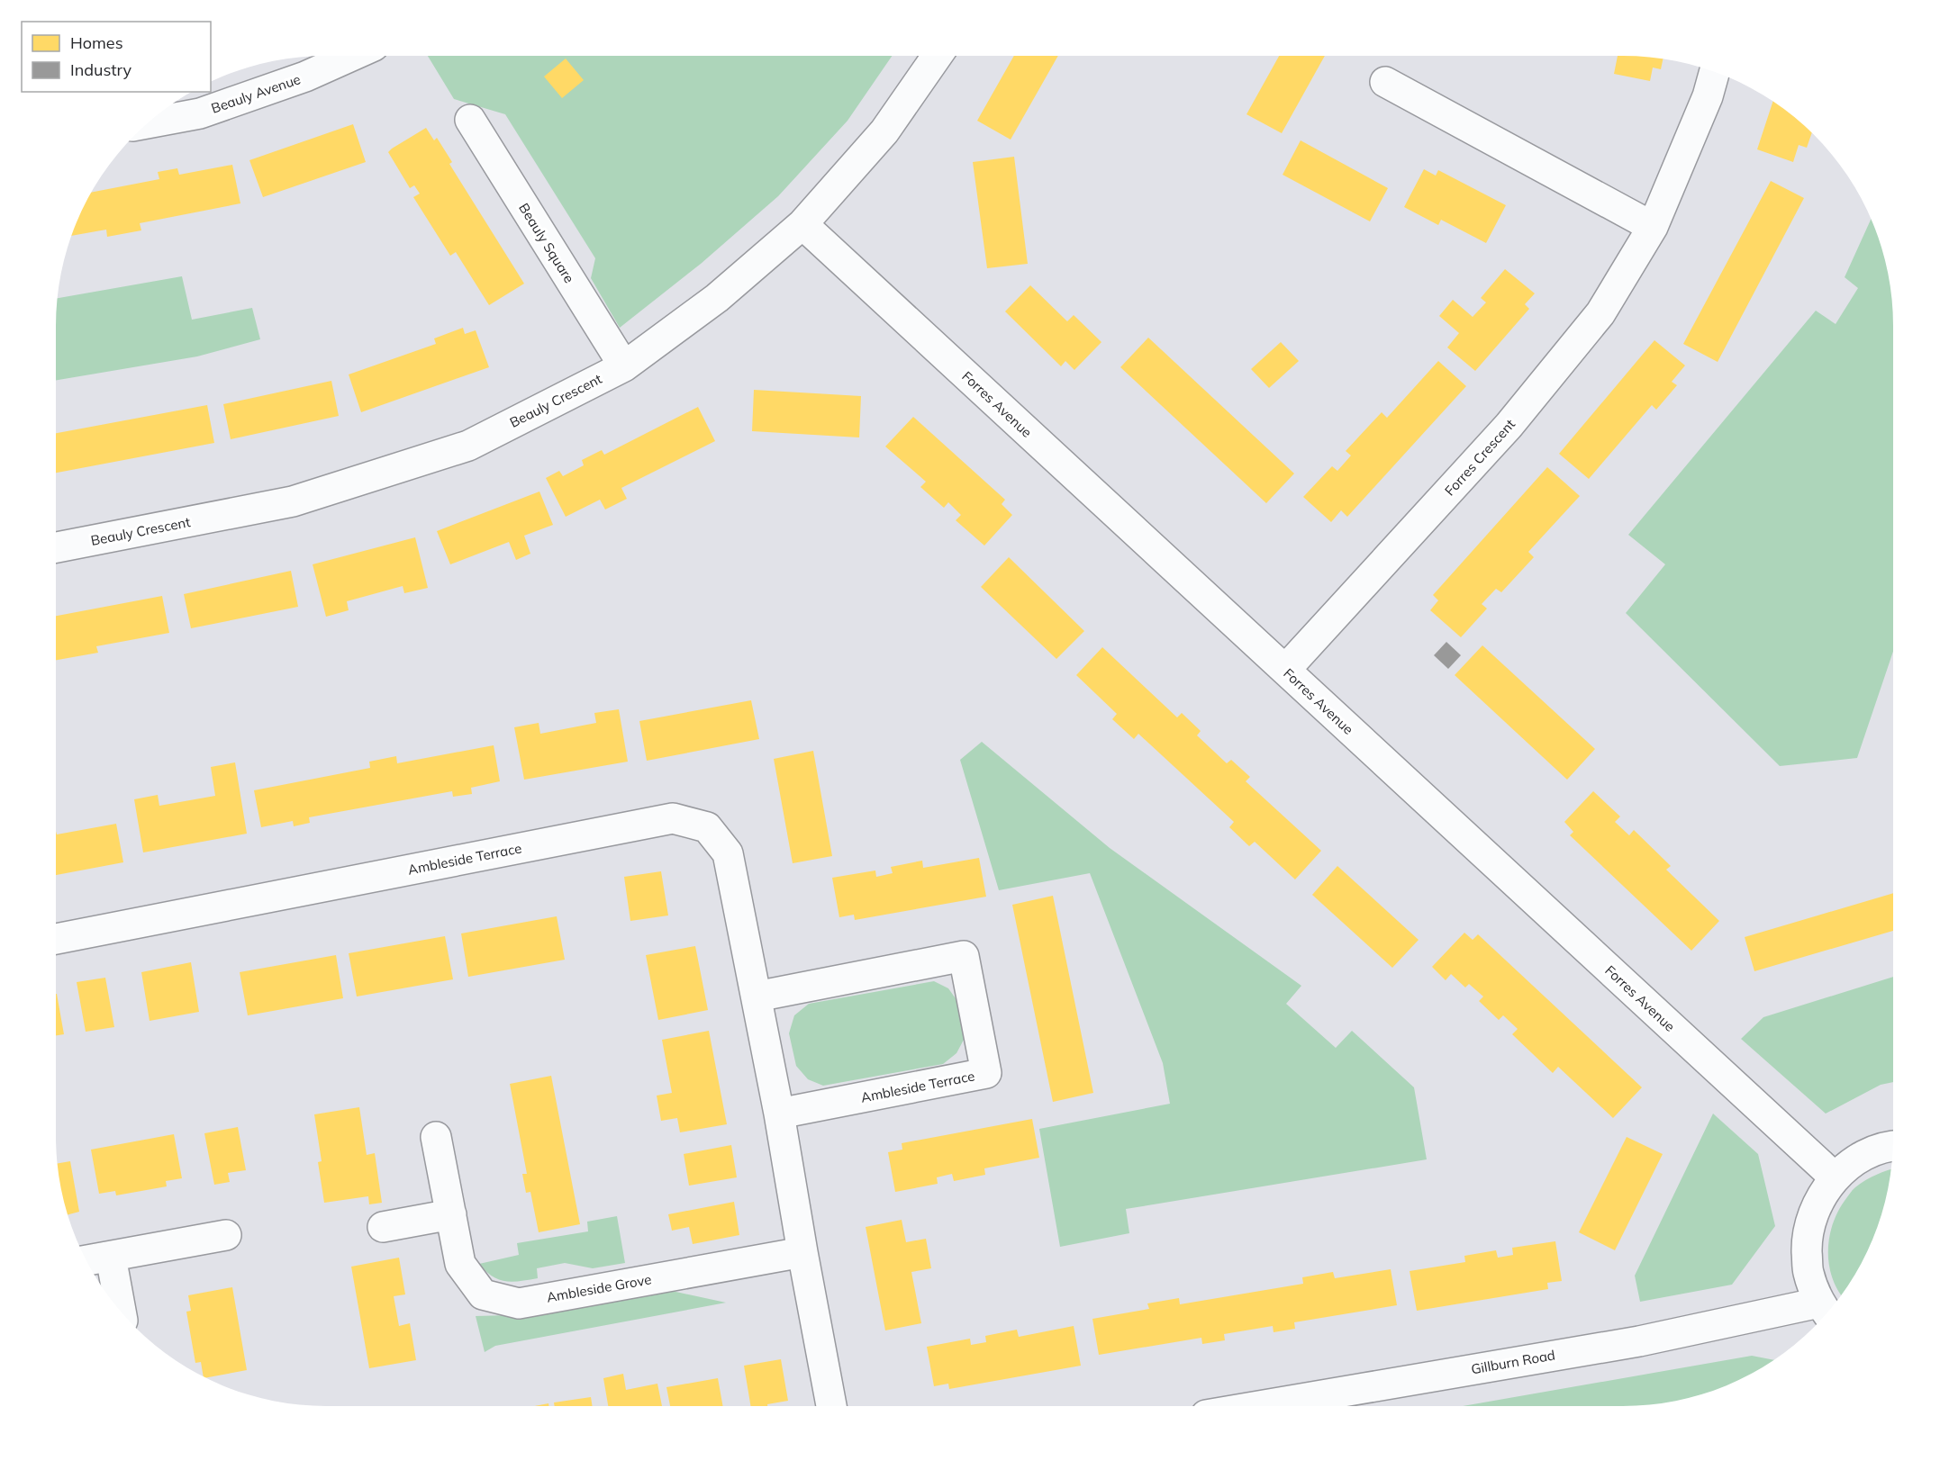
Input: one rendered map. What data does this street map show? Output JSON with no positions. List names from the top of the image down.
{
  "streets": {
    "street": [
      "Beauly Avenue",
      "Beauly Square",
      "Beauly Crescent",
      "Forres Avenue",
      "Forres Crescent",
      "Ambleside Terrace",
      "Ambleside Grove",
      "Gillburn Road"
    ]
  },
  "crossings": [
    ["Beauly Square", "Beauly Crescent"],
    ["Beauly Crescent", "Forres Avenue"],
    ["Forres Avenue", "Forres Crescent"],
    ["Ambleside Terrace", "Ambleside Grove"]
  ],
  "legend": ["Homes", "Industry"]
}
